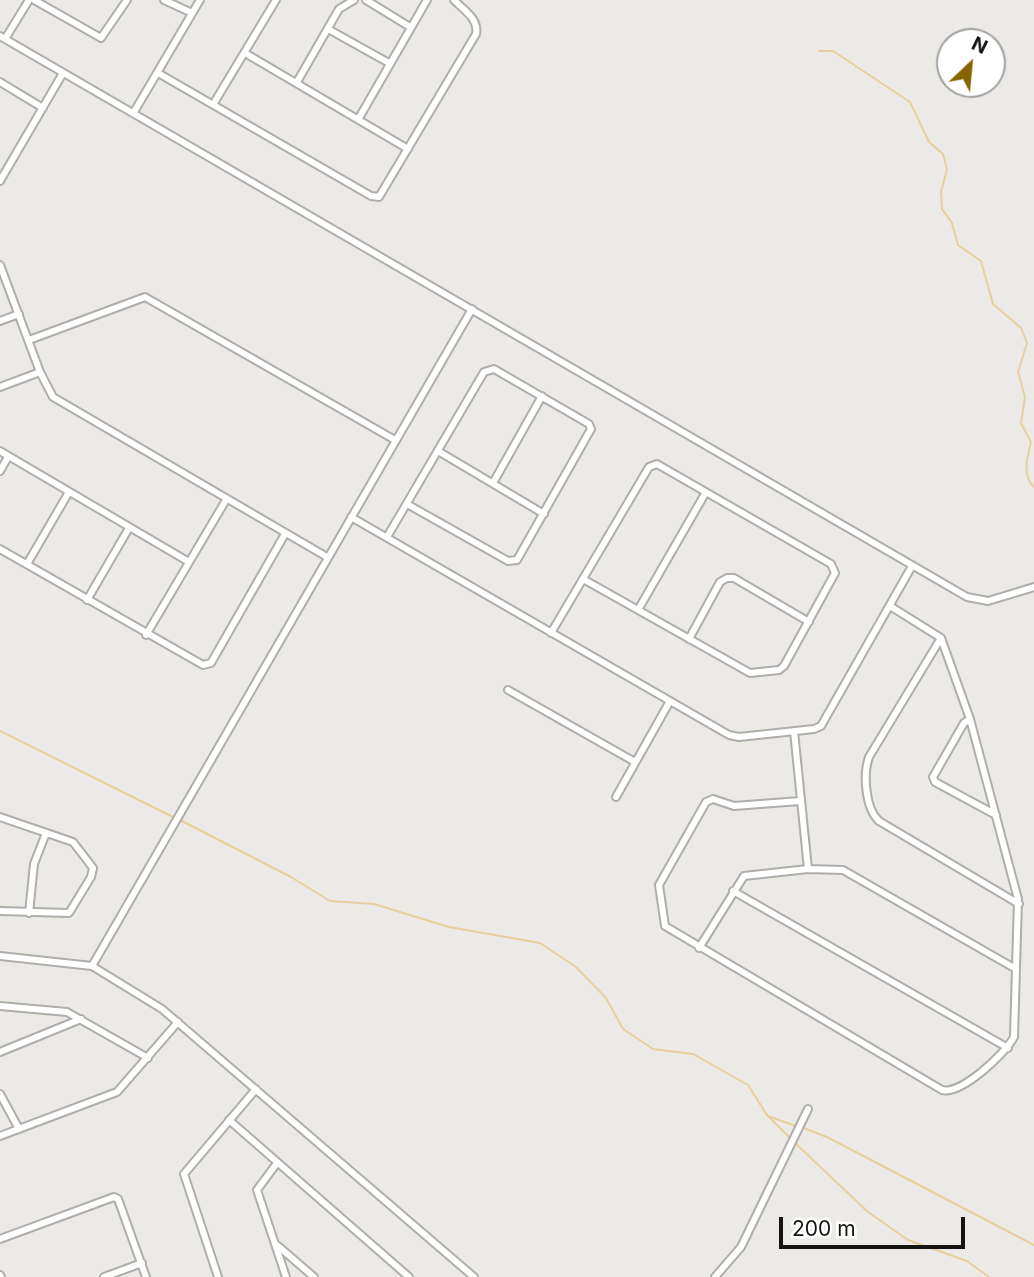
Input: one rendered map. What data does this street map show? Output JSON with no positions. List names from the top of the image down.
{
  "scale_bar": "200 m",
  "north": "top right"
}
